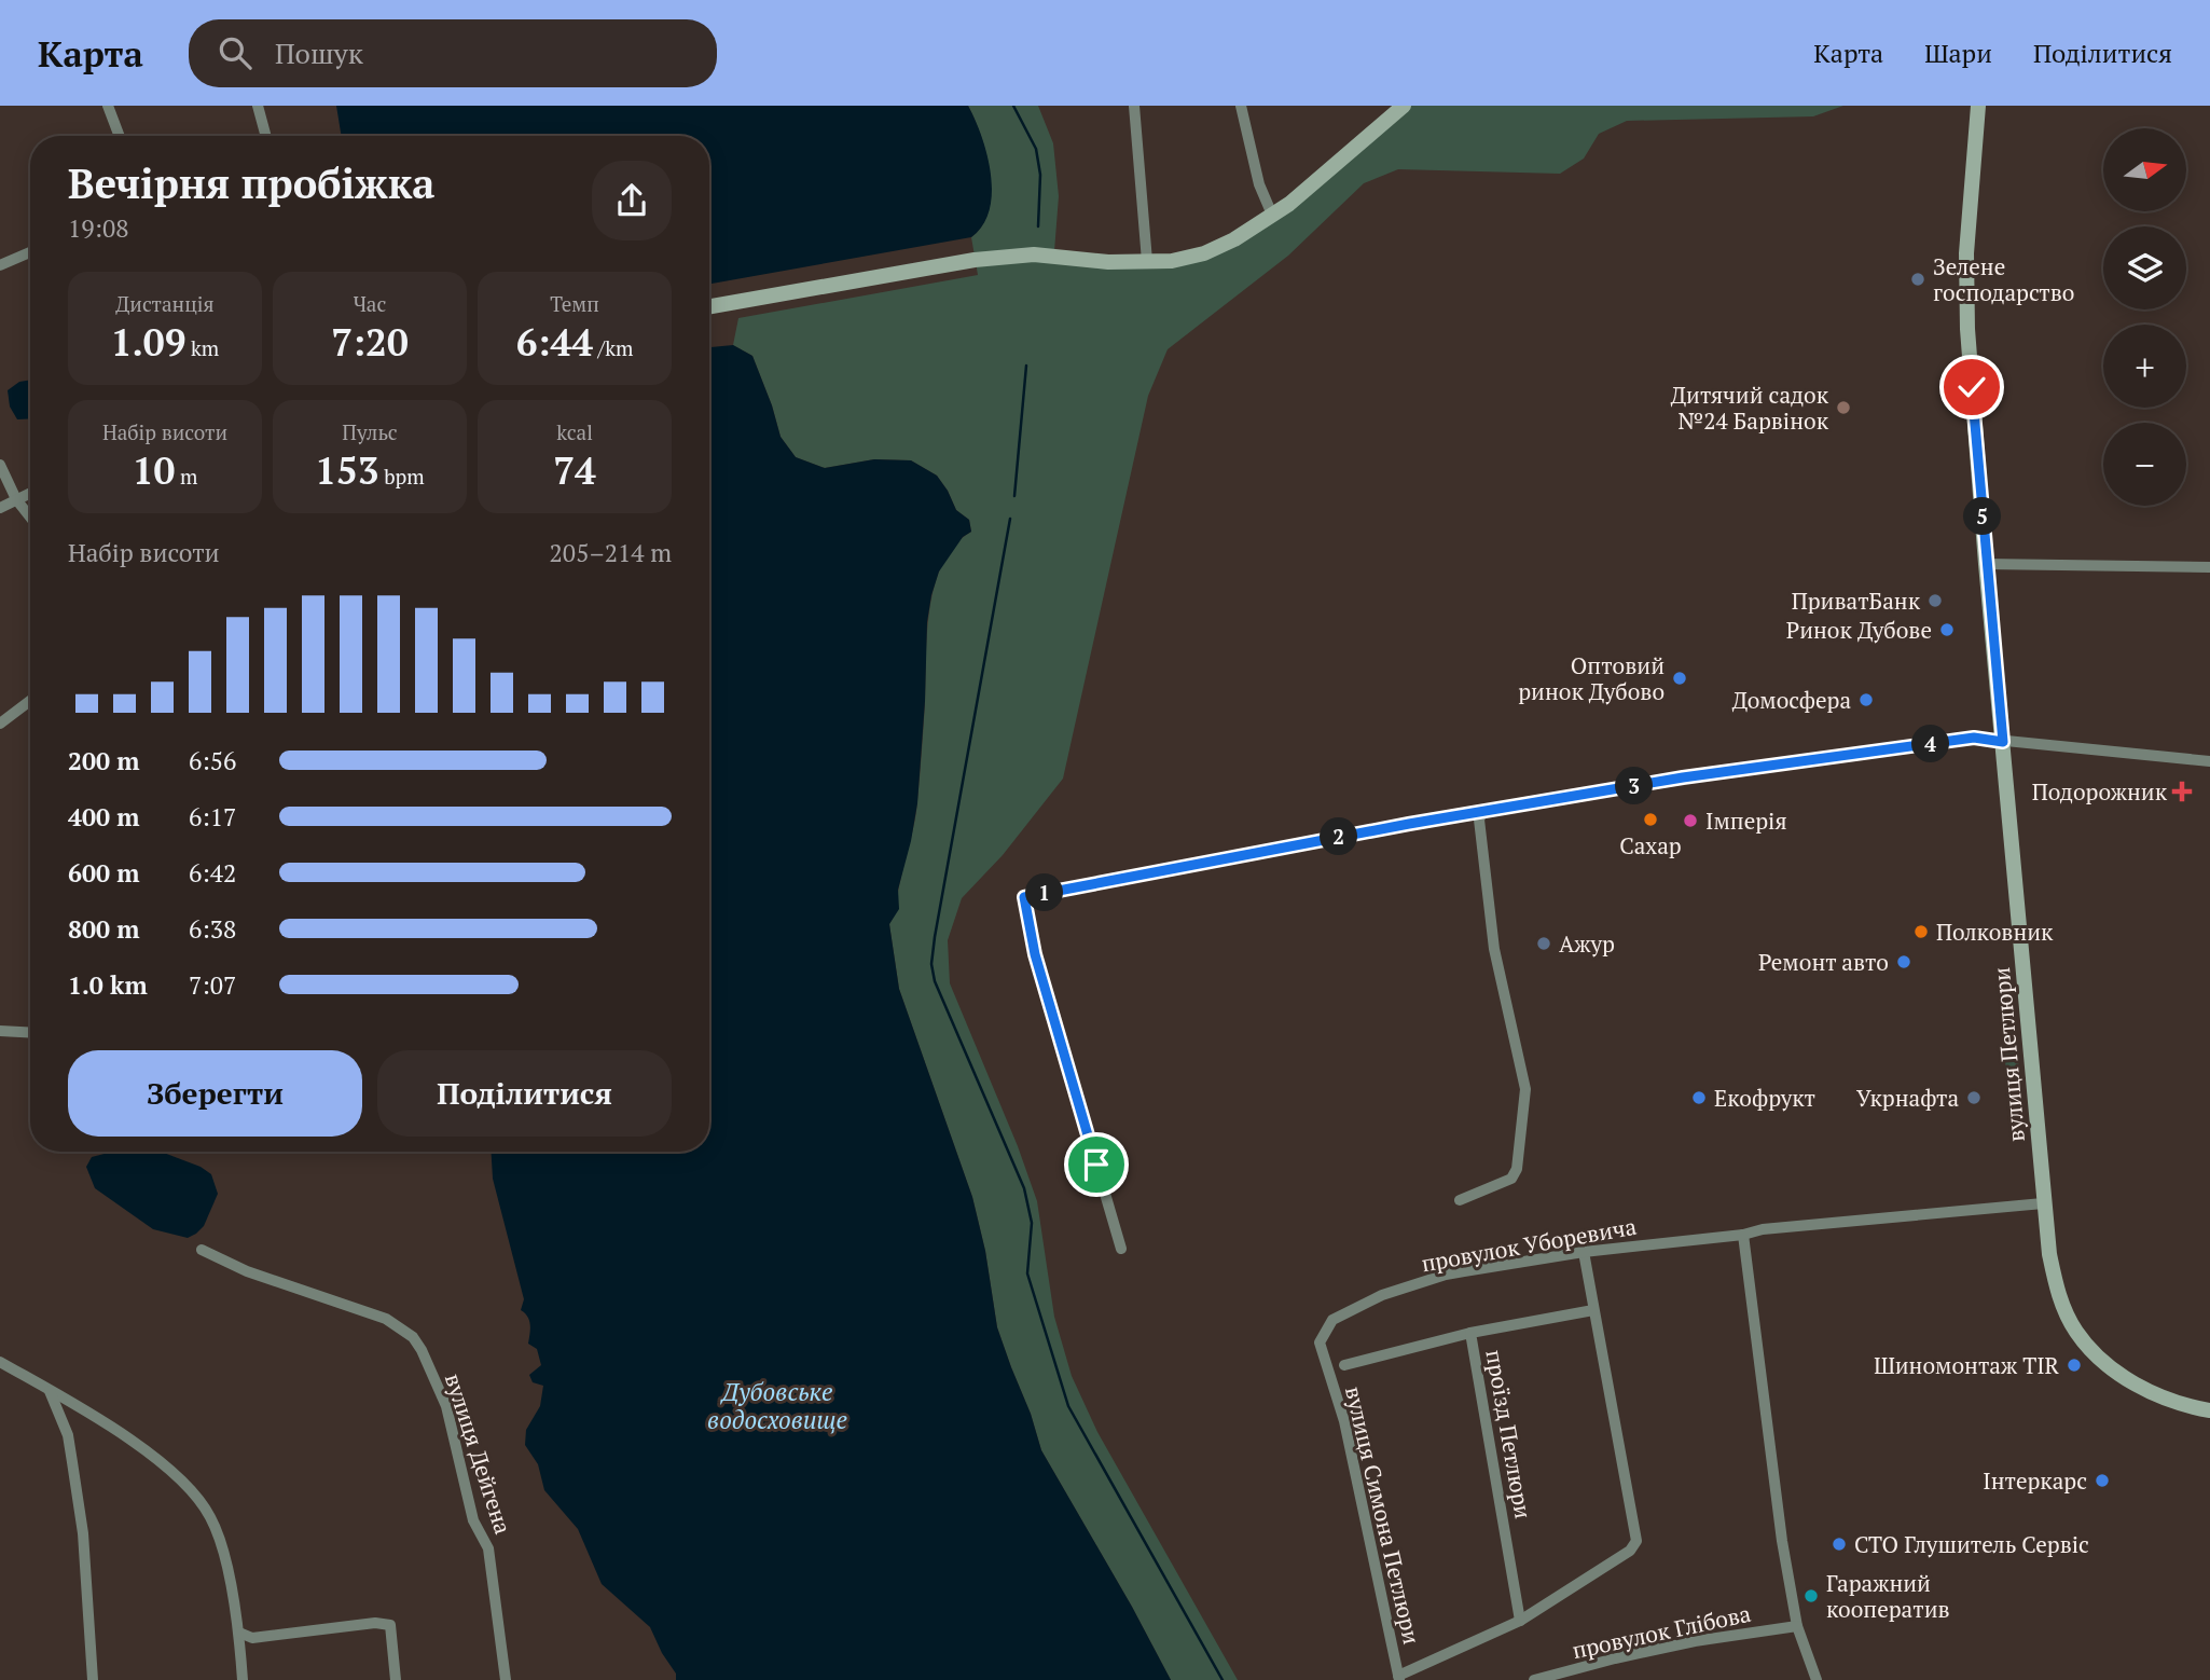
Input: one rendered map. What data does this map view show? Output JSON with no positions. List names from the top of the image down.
{
  "streets": {
    "main road": ["вулиця Петлюри"],
    "street": [
      "провулок Уборевича",
      "проїзд Петлюри",
      "вулиця Дейгена",
      "вулиця Симона Петлюри",
      "провулок Глібова"
    ]
  },
  "crossings": [
    ["провулок Уборевича", "вулиця Симона Петлюри"]
  ],
  "water": ["Дубовське водосховище"],
  "places": {
    "other": [
      "Зелене господарство",
      "Дитячий садок №24 Барвінок",
      "ПриватБанк",
      "Ринок Дубове",
      "Оптовий ринок Дубово",
      "Домосфера",
      "Сахар",
      "Імперія",
      "Полковник",
      "Ажур",
      "Ремонт авто",
      "Екофрукт",
      "Укрнафта",
      "Шиномонтаж TIR",
      "Інтеркарс",
      "СТО Глушитель Сервіс",
      "Гаражний кооператив"
    ],
    "health": ["Подорожник"]
  },
  "north": "right",
  "page": {
    "header": "Карта",
    "search": "Пошук",
    "nav": ["Карта", "Шари", "Поділитися"],
    "map_buttons": ["+", "−"],
    "heading": ["Вечірня пробіжка", "19:08"],
    "stats": [
      ["Дистанція", "1.09 km"],
      ["Час", "7:20"],
      ["Темп", "6:44 /km"],
      ["Набір висоти", "10 m"],
      ["Пульс", "153 bpm"],
      ["kcal", "74"]
    ],
    "pins": [
      "5",
      "4",
      "3",
      "2",
      "1"
    ],
    "chart": ["Набір висоти", "205–214 m"],
    "list": [
      {
        "name": "200 m",
        "note": "6:56"
      },
      {
        "name": "400 m",
        "note": "6:17"
      },
      {
        "name": "600 m",
        "note": "6:42"
      },
      {
        "name": "800 m",
        "note": "6:38"
      },
      {
        "name": "1.0 km",
        "note": "7:07"
      }
    ],
    "buttons": ["Зберегти", "Поділитися"]
  }
}
